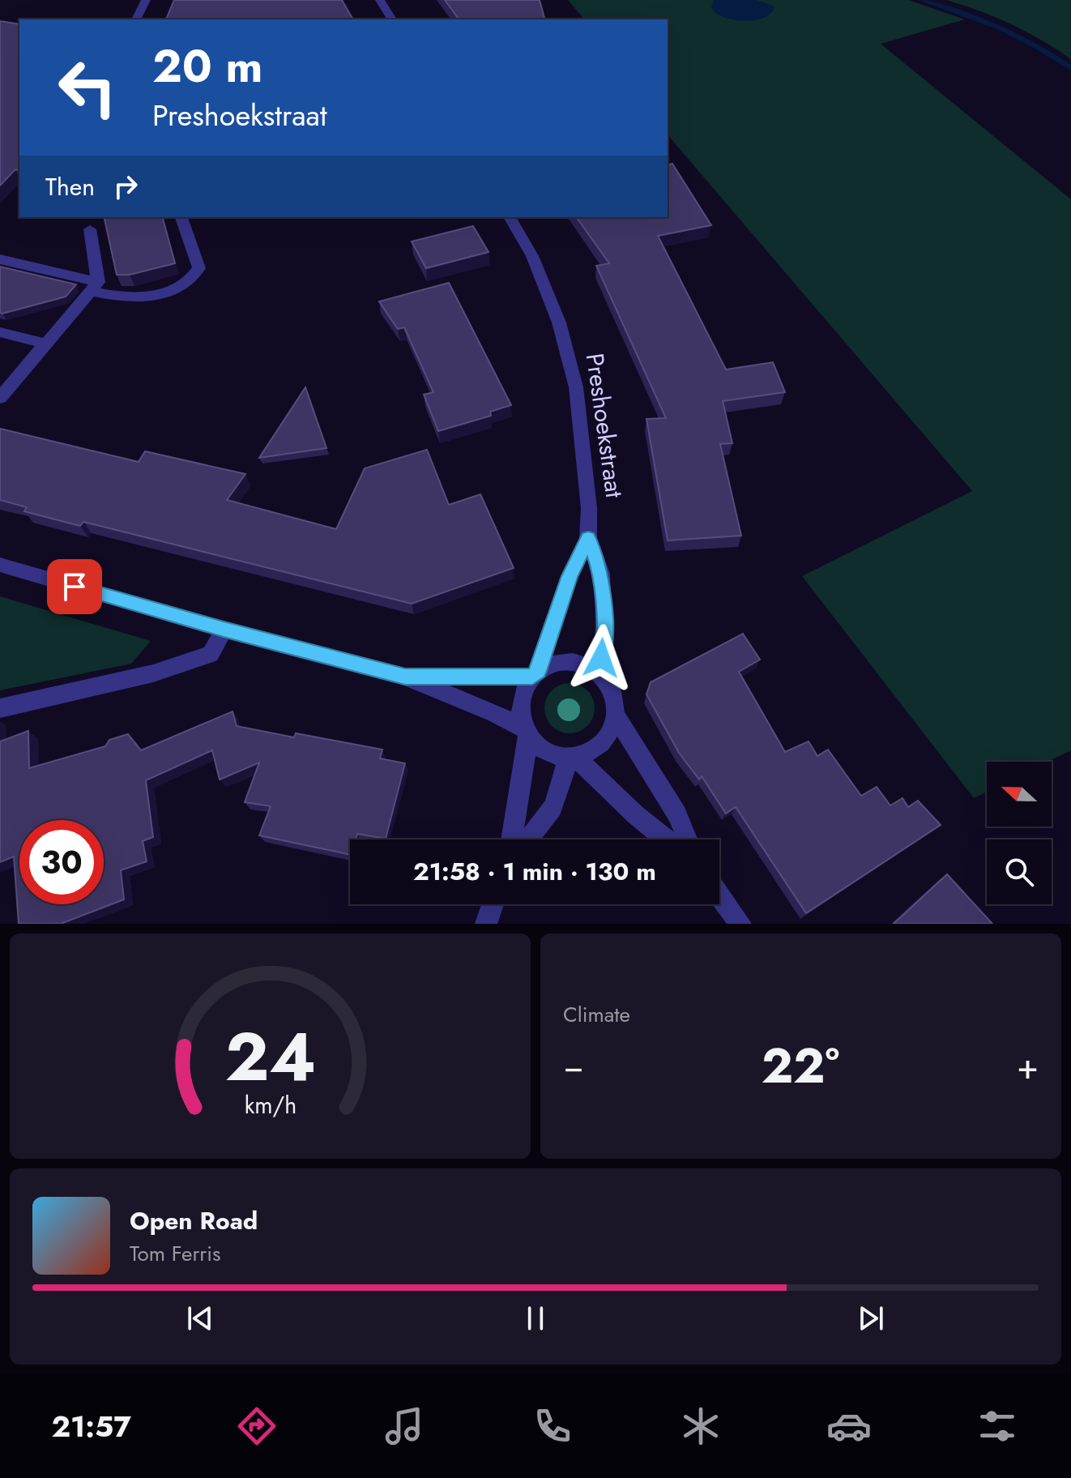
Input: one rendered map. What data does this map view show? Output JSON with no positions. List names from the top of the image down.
{
  "streets": {
    "street": ["Preshoekstraat"]
  },
  "north": "left",
  "page": {
    "turn": ["20 m", "Preshoekstraat"],
    "then": "Then",
    "limit": "30",
    "trip": "21:58 · 1 min · 130 m",
    "tile": "Climate",
    "heat": ["−", "22°", "+"],
    "song": ["Open Road", "Tom Ferris"],
    "tabs": "21:57",
    "gauge": ["24", "km/h"]
  }
}
